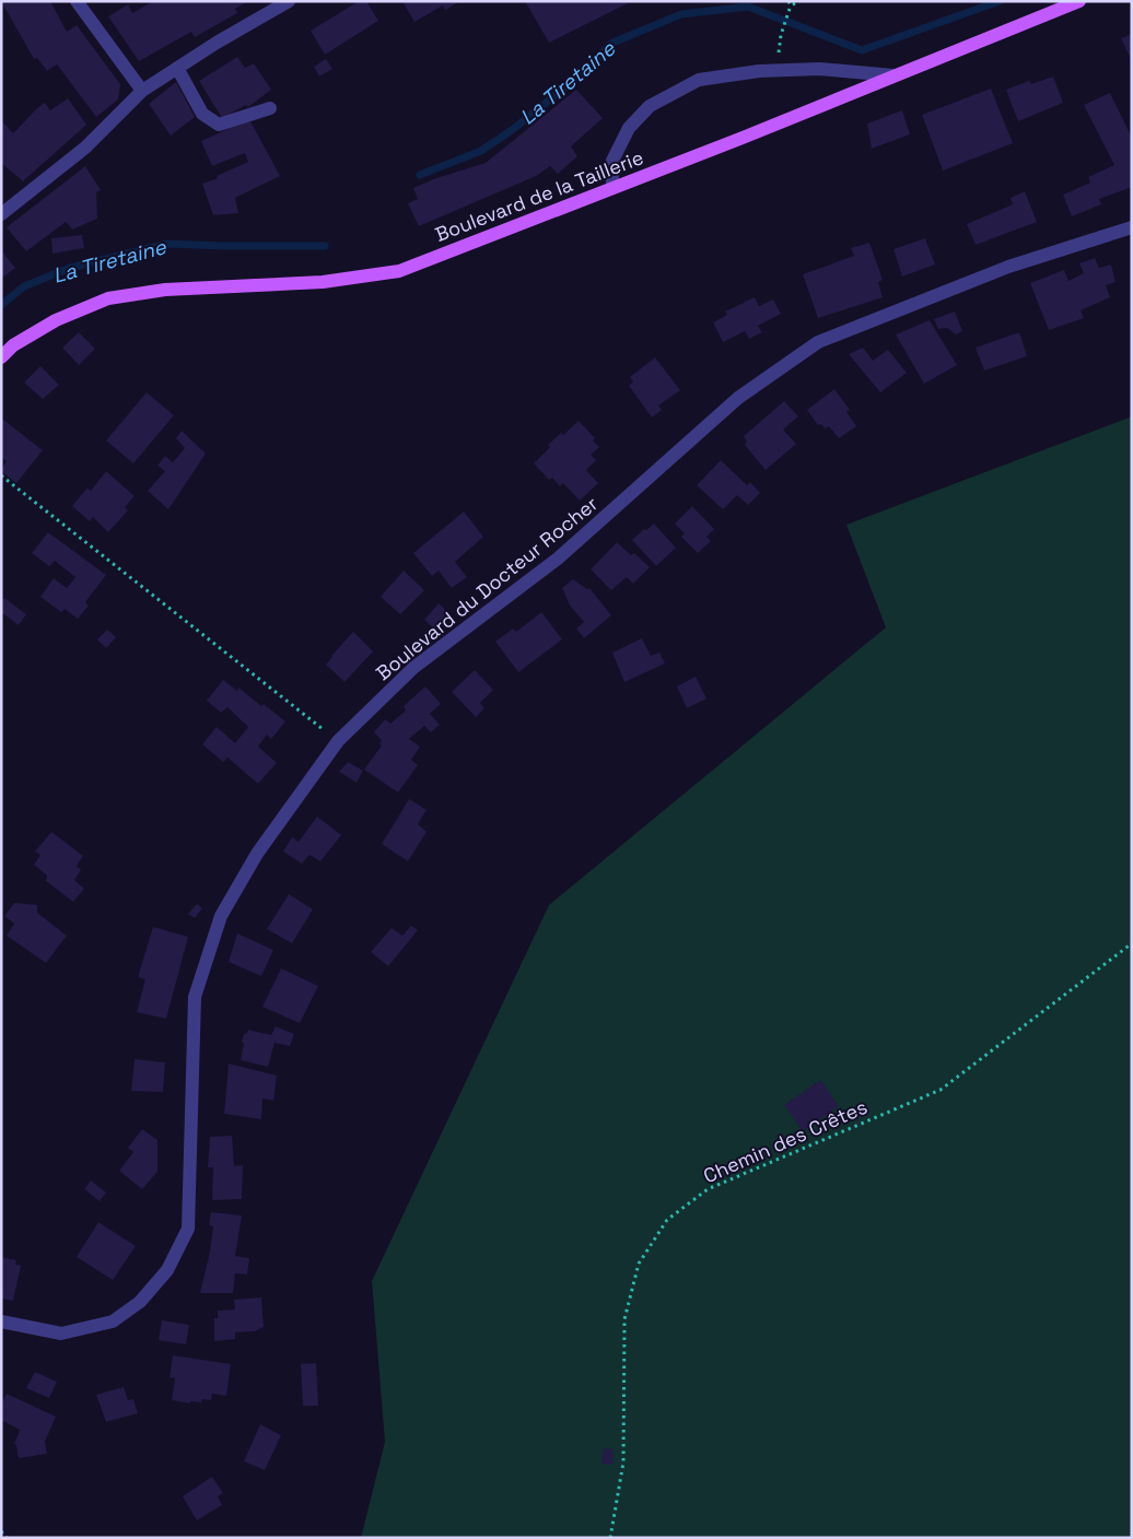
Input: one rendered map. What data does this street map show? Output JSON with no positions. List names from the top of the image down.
{
  "streets": {
    "main road": ["Boulevard de la Taillerie"],
    "street": ["Boulevard du Docteur Rocher"],
    "path": ["Chemin des Crêtes"]
  },
  "water": ["La Tiretaine"]
}
